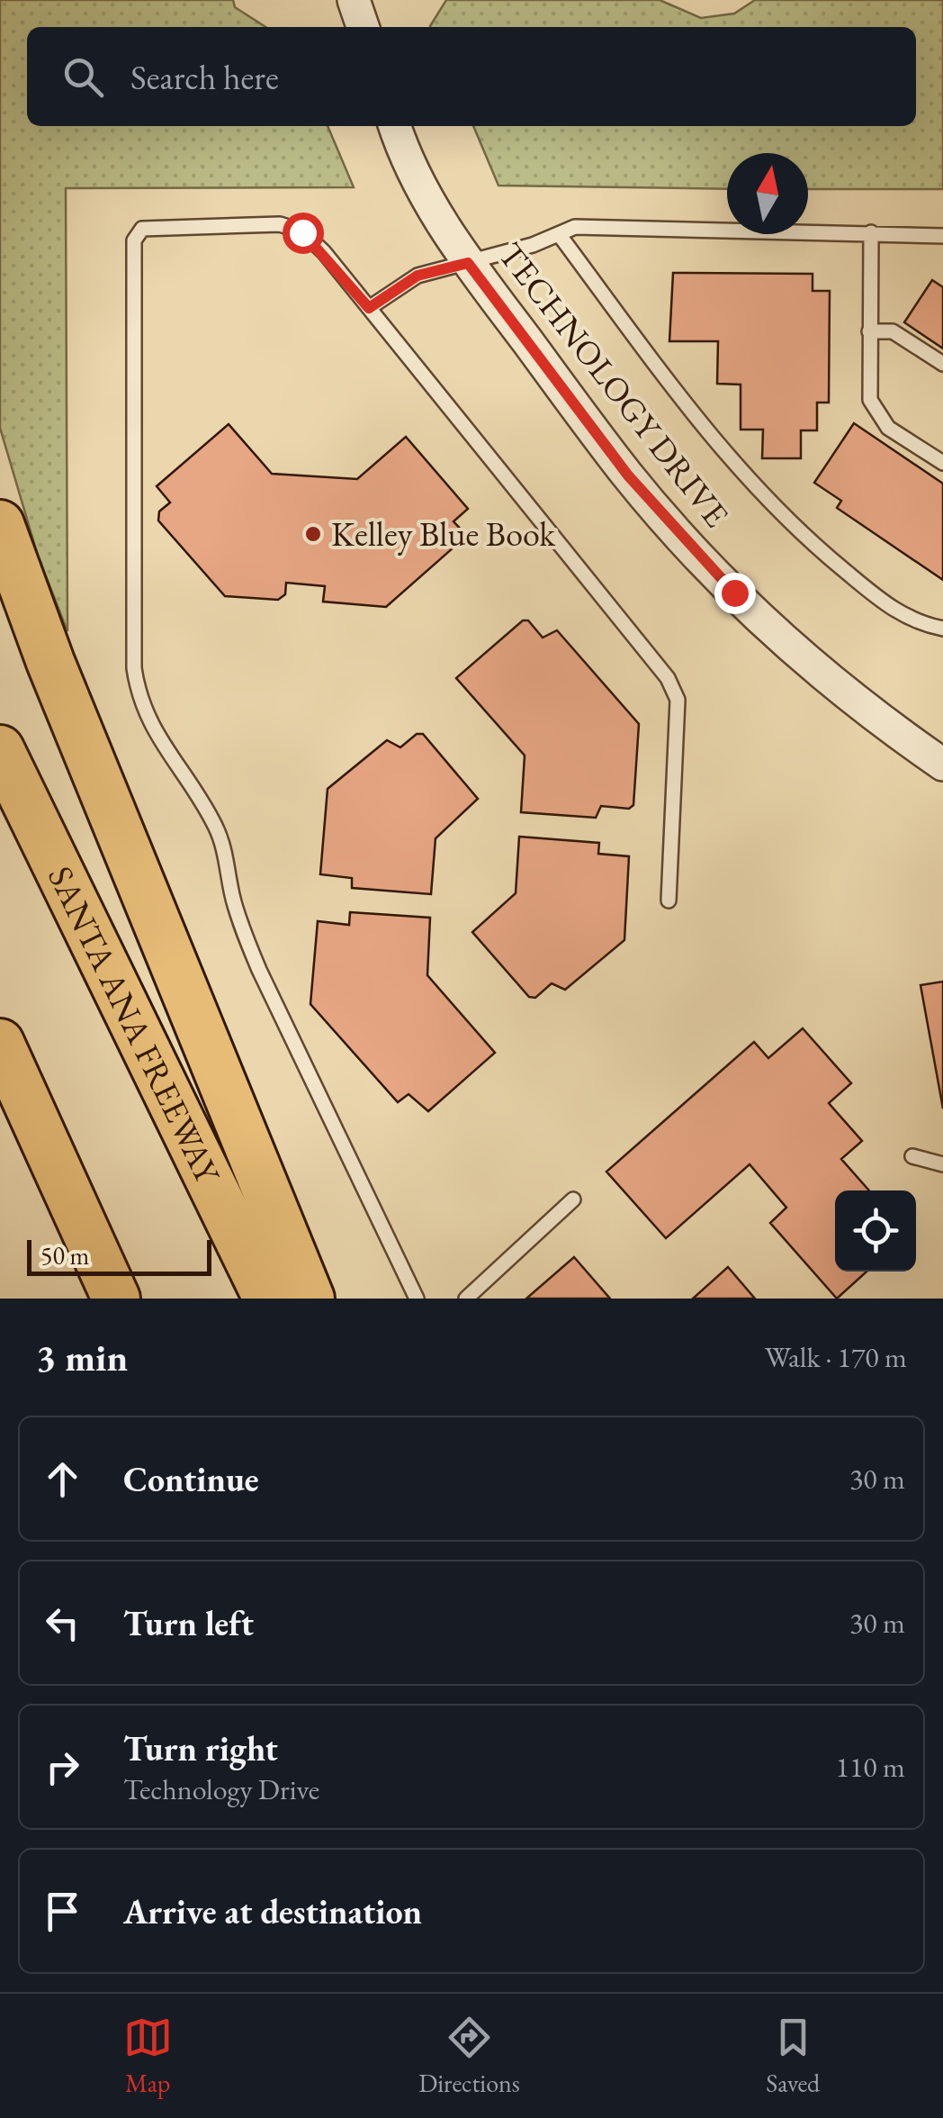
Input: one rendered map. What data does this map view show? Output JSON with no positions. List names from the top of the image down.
{
  "streets": {
    "highway": ["SANTA ANA FREEWAY"],
    "street": ["TECHNOLOGY DRIVE"]
  },
  "places": ["Kelley Blue Book"],
  "scale_bar": "50 m",
  "north": "top",
  "page": {
    "search": "Search here",
    "scale": "50 m",
    "heading": ["3 min", "Walk · 170 m"],
    "list": [
      ["Continue", "30 m"],
      ["Turn left", "30 m"],
      ["Turn right", "Technology Drive", "110 m"],
      "Arrive at destination"
    ],
    "nav": ["Map", "Directions", "Saved"]
  }
}
